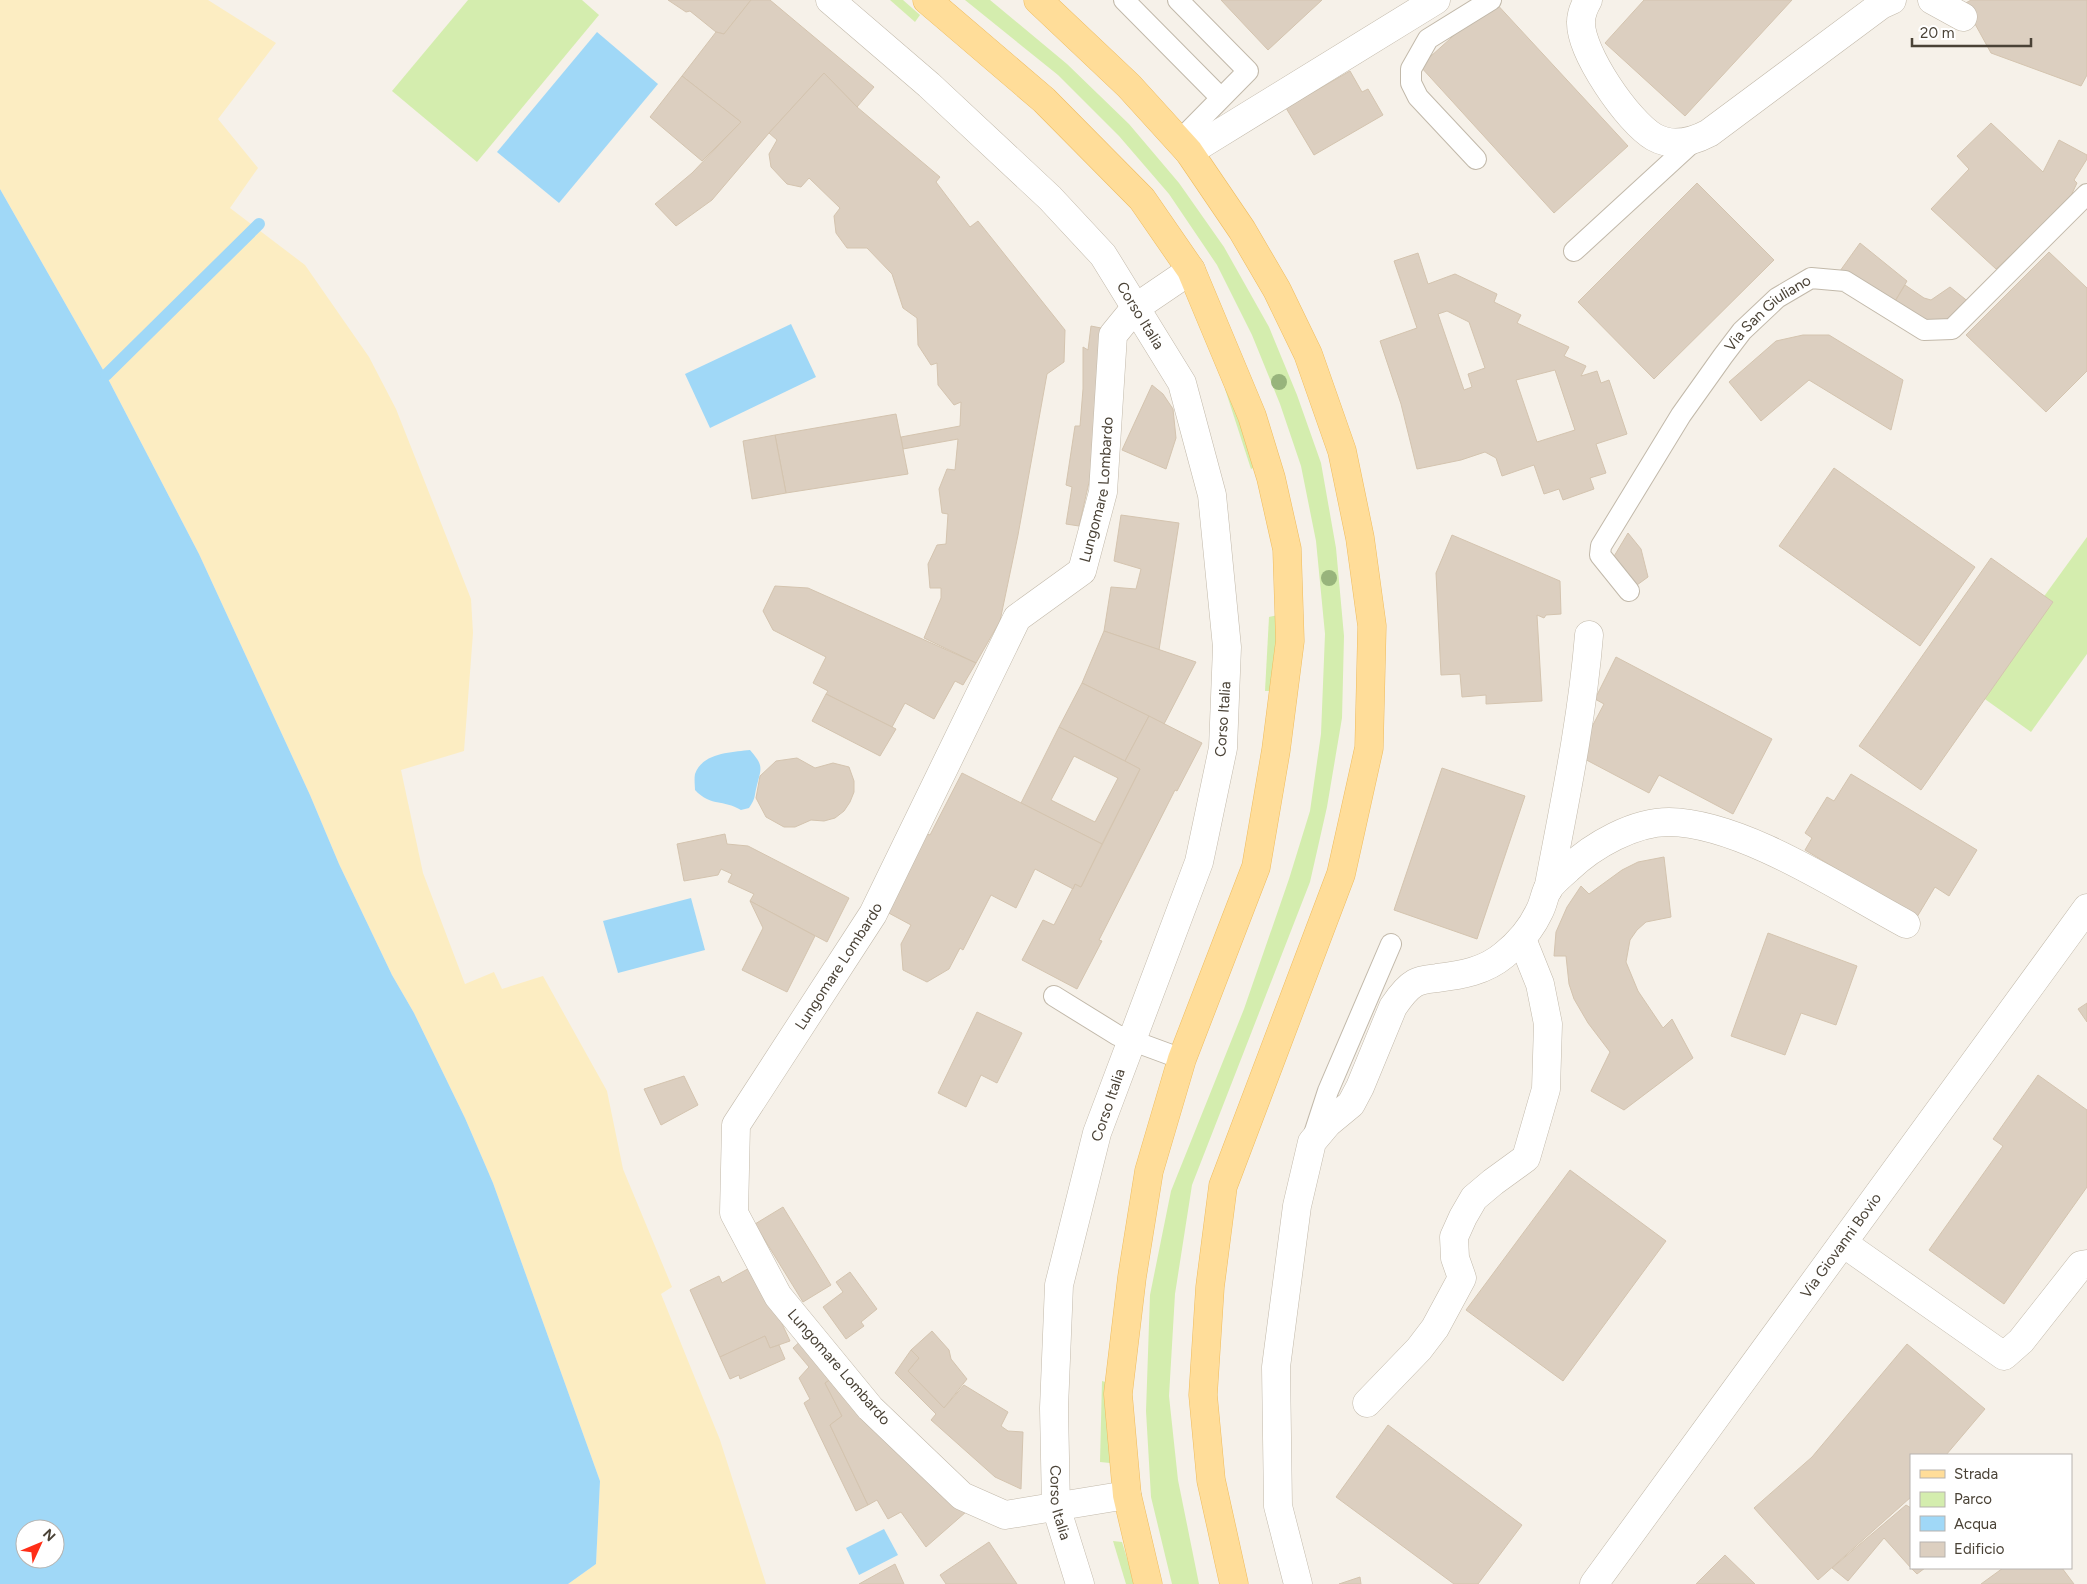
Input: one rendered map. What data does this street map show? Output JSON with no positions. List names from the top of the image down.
{
  "streets": {
    "street": ["Corso Italia", "Lungomare Lombardo", "Via Giovanni Bovio"],
    "lane": ["Via San Giuliano"]
  },
  "crossings": [
    ["Corso Italia", "Lungomare Lombardo"]
  ],
  "legend": [
    "Strada",
    "Parco",
    "Acqua",
    "Edificio"
  ],
  "scale_bar": "20 m",
  "north": "top right"
}
